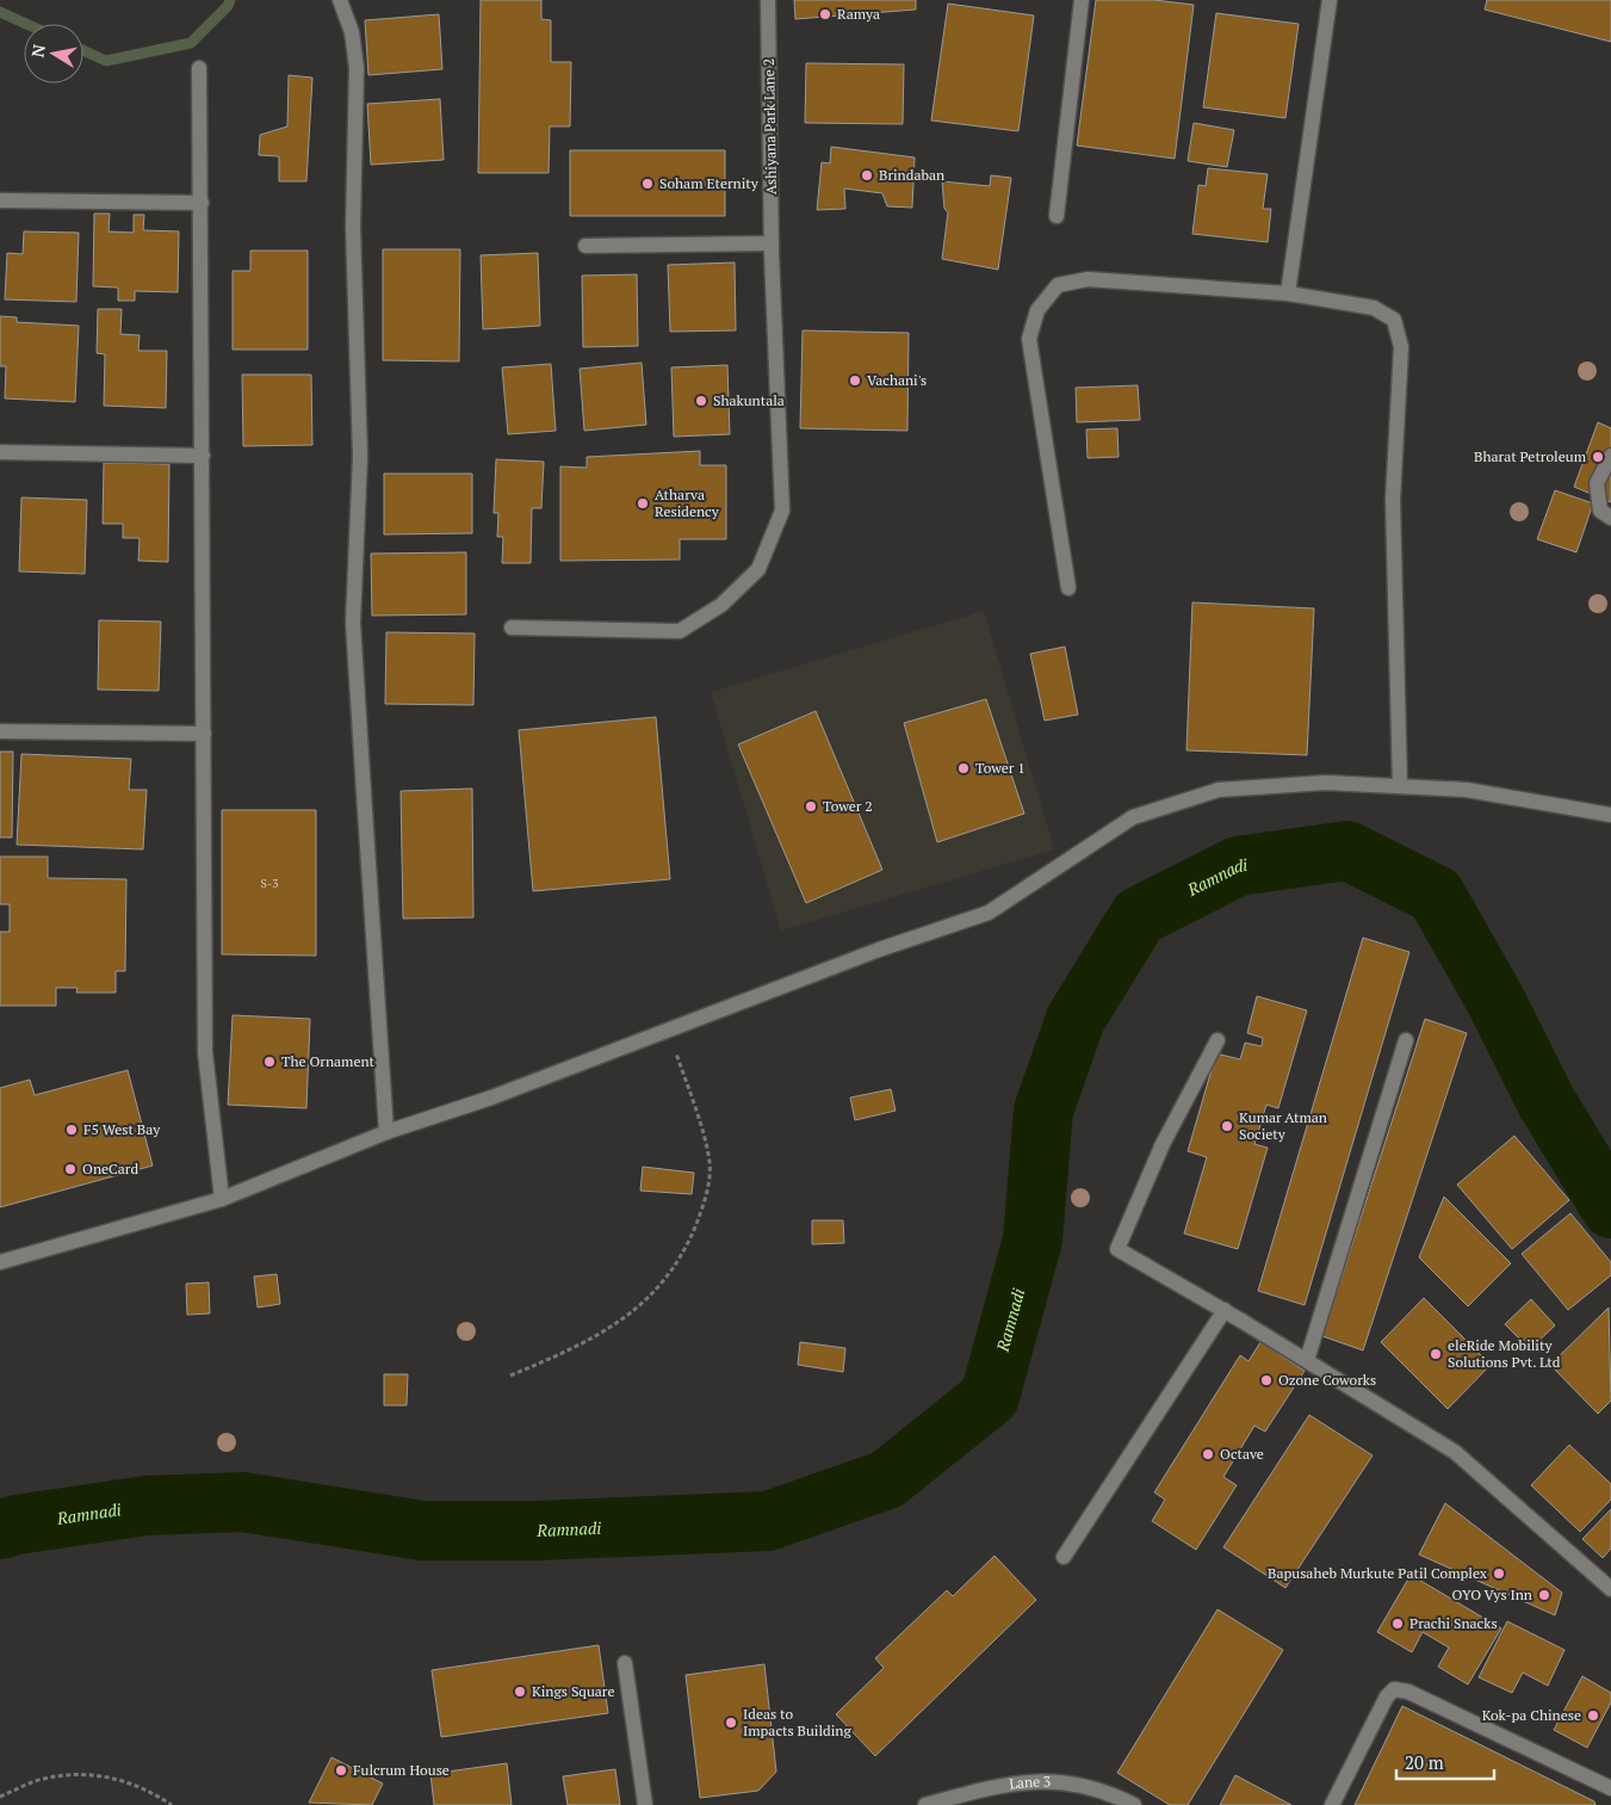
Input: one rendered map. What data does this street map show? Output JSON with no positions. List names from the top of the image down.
{
  "streets": {
    "street": ["Ashiyana Park Lane 2", "Lane 3"]
  },
  "water": ["Ramnadi"],
  "places": [
    "Ramya",
    "Brindaban",
    "Soham Eternity",
    "Vachani's",
    "Shakuntala",
    "Bharat Petroleum",
    "Atharva Residency",
    "Tower 1",
    "Tower 2",
    "The Ornament",
    "Kumar Atman Society",
    "F5 West Bay",
    "OneCard",
    "eleRide Mobility Solutions Pvt. Ltd",
    "Ozone Coworks",
    "Octave",
    "Bapusaheb Murkute Patil Complex",
    "OYO Vys Inn",
    "Prachi Snacks",
    "Kings Square",
    "Kok-pa Chinese",
    "Ideas to Impacts Building",
    "Fulcrum House"
  ],
  "house_numbers": ["S-3"],
  "scale_bar": "20 m",
  "north": "left"
}
